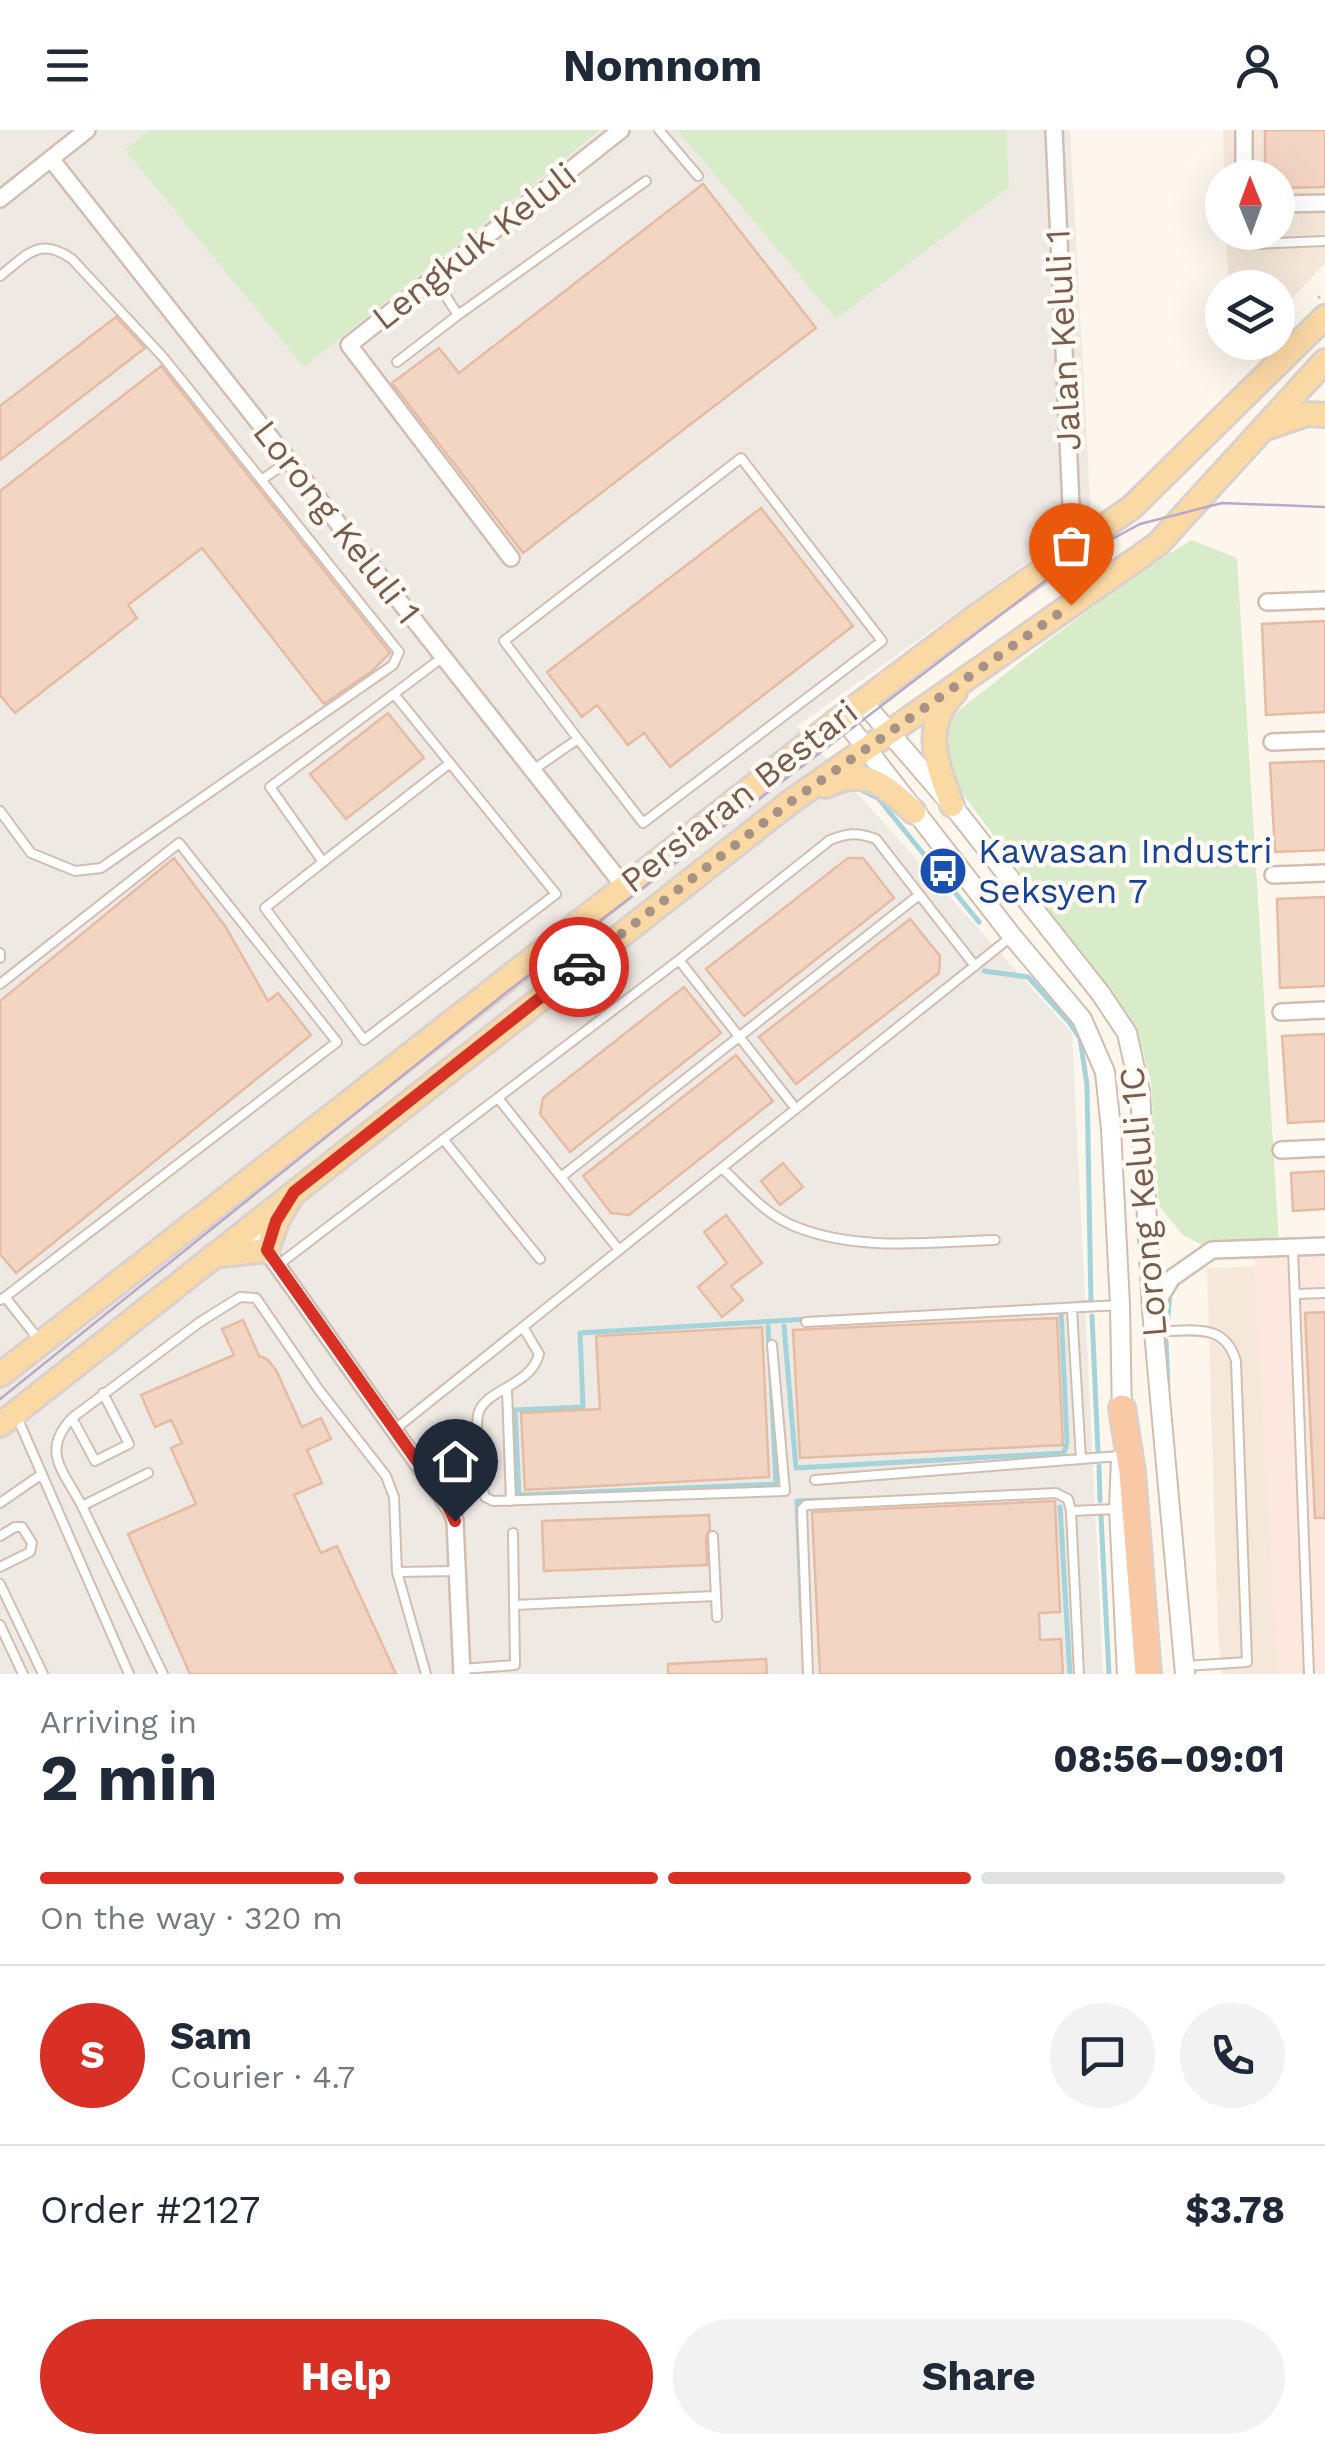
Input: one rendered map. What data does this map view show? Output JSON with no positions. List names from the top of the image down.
{
  "streets": {
    "main road": ["Persiaran Bestari"],
    "street": [
      "Lengkuk Keluli",
      "Jalan Keluli 1",
      "Lorong Keluli 1",
      "Lorong Keluli 1C"
    ]
  },
  "crossings": [
    ["Jalan Keluli 1", "Persiaran Bestari"],
    ["Lorong Keluli 1", "Persiaran Bestari"],
    ["Persiaran Bestari", "Lorong Keluli 1C"]
  ],
  "places": {
    "bus stop": ["Kawasan Industri Seksyen 7"]
  },
  "north": "top",
  "page": {
    "header": "Nomnom",
    "heading": ["2 min", "Arriving in", "08:56–09:01"],
    "panel": [
      "Sam",
      "Courier · 4.7",
      "Order #2127",
      "$3.78"
    ],
    "bar": "On the way · 320 m",
    "round": "S",
    "buttons": ["Help", "Share"]
  }
}
